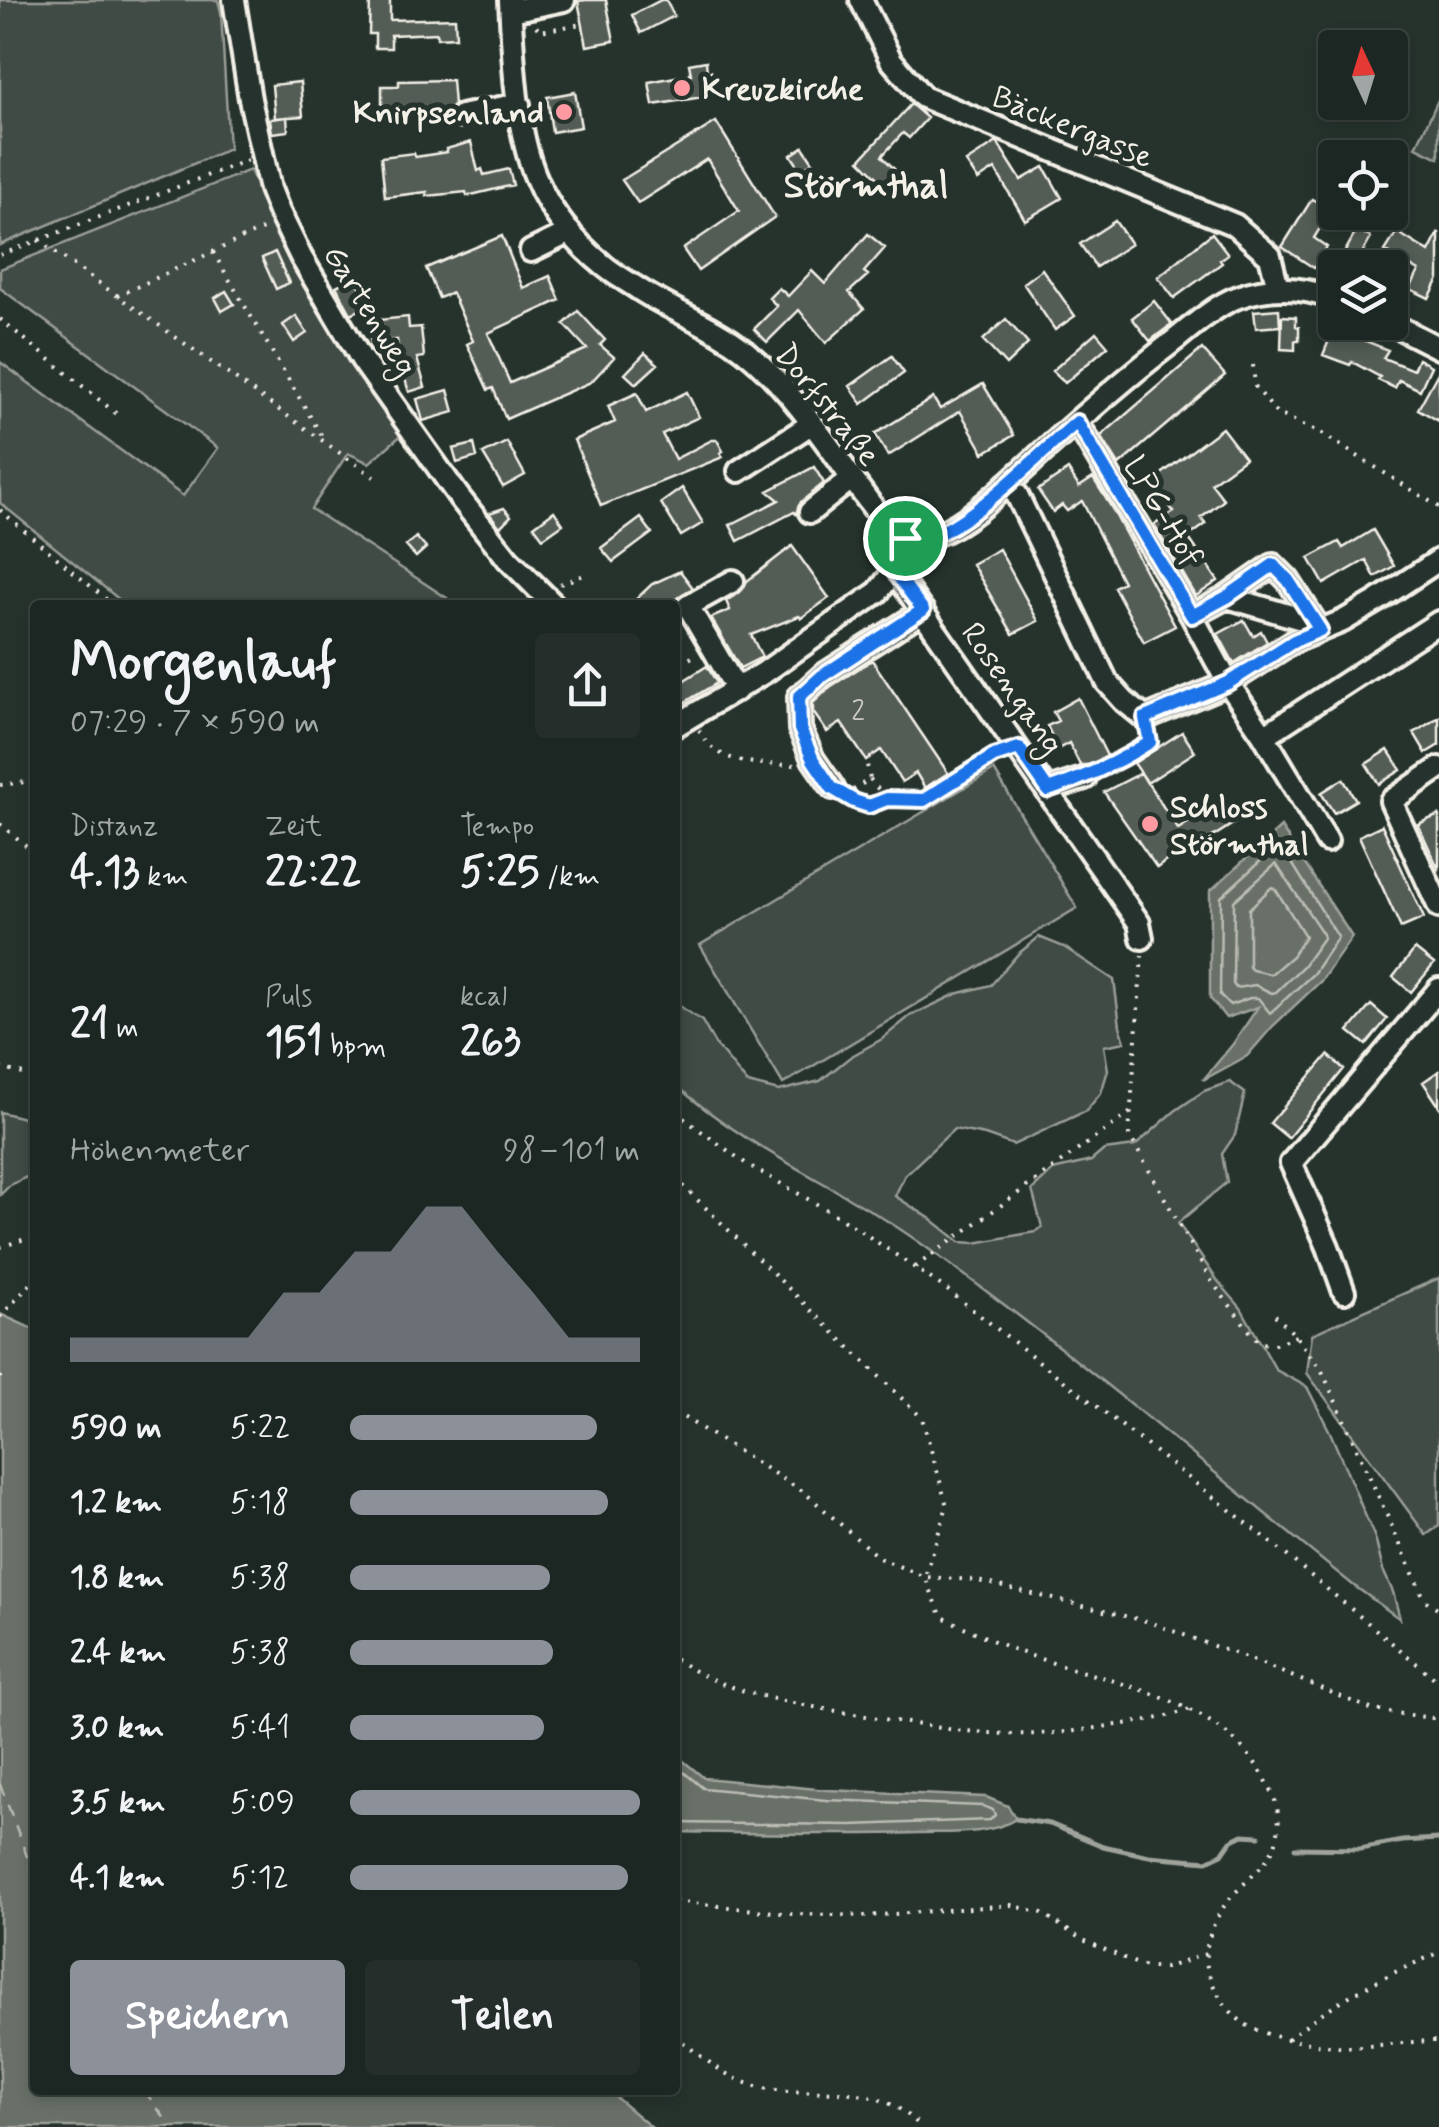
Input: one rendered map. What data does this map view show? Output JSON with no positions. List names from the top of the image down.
{
  "streets": {
    "street": [
      "Bäckergasse",
      "Gartenweg",
      "Dorfstraße",
      "LPG-Hof",
      "Rosengang"
    ]
  },
  "districts": ["Störmthal"],
  "places": ["Kreuzkirche", "Knirpsenland", "Schloss Störmthal"],
  "house_numbers": ["2"],
  "north": "top",
  "page": {
    "heading": ["Morgenlauf", "07:29 · 7 × 590 m"],
    "stats": [
      ["Distanz", "4.13 km"],
      ["Zeit", "22:22"],
      ["Tempo", "5:25 /km"],
      ["21 m"],
      ["Puls", "151 bpm"],
      ["kcal", "263"]
    ],
    "chart": ["Höhenmeter", "98–101 m"],
    "list": [
      {
        "name": "590 m",
        "note": "5:22"
      },
      {
        "name": "1.2 km",
        "note": "5:18"
      },
      {
        "name": "1.8 km",
        "note": "5:38"
      },
      {
        "name": "2.4 km",
        "note": "5:38"
      },
      {
        "name": "3.0 km",
        "note": "5:41"
      },
      {
        "name": "3.5 km",
        "note": "5:09"
      },
      {
        "name": "4.1 km",
        "note": "5:12"
      }
    ],
    "buttons": ["Speichern", "Teilen"]
  }
}
